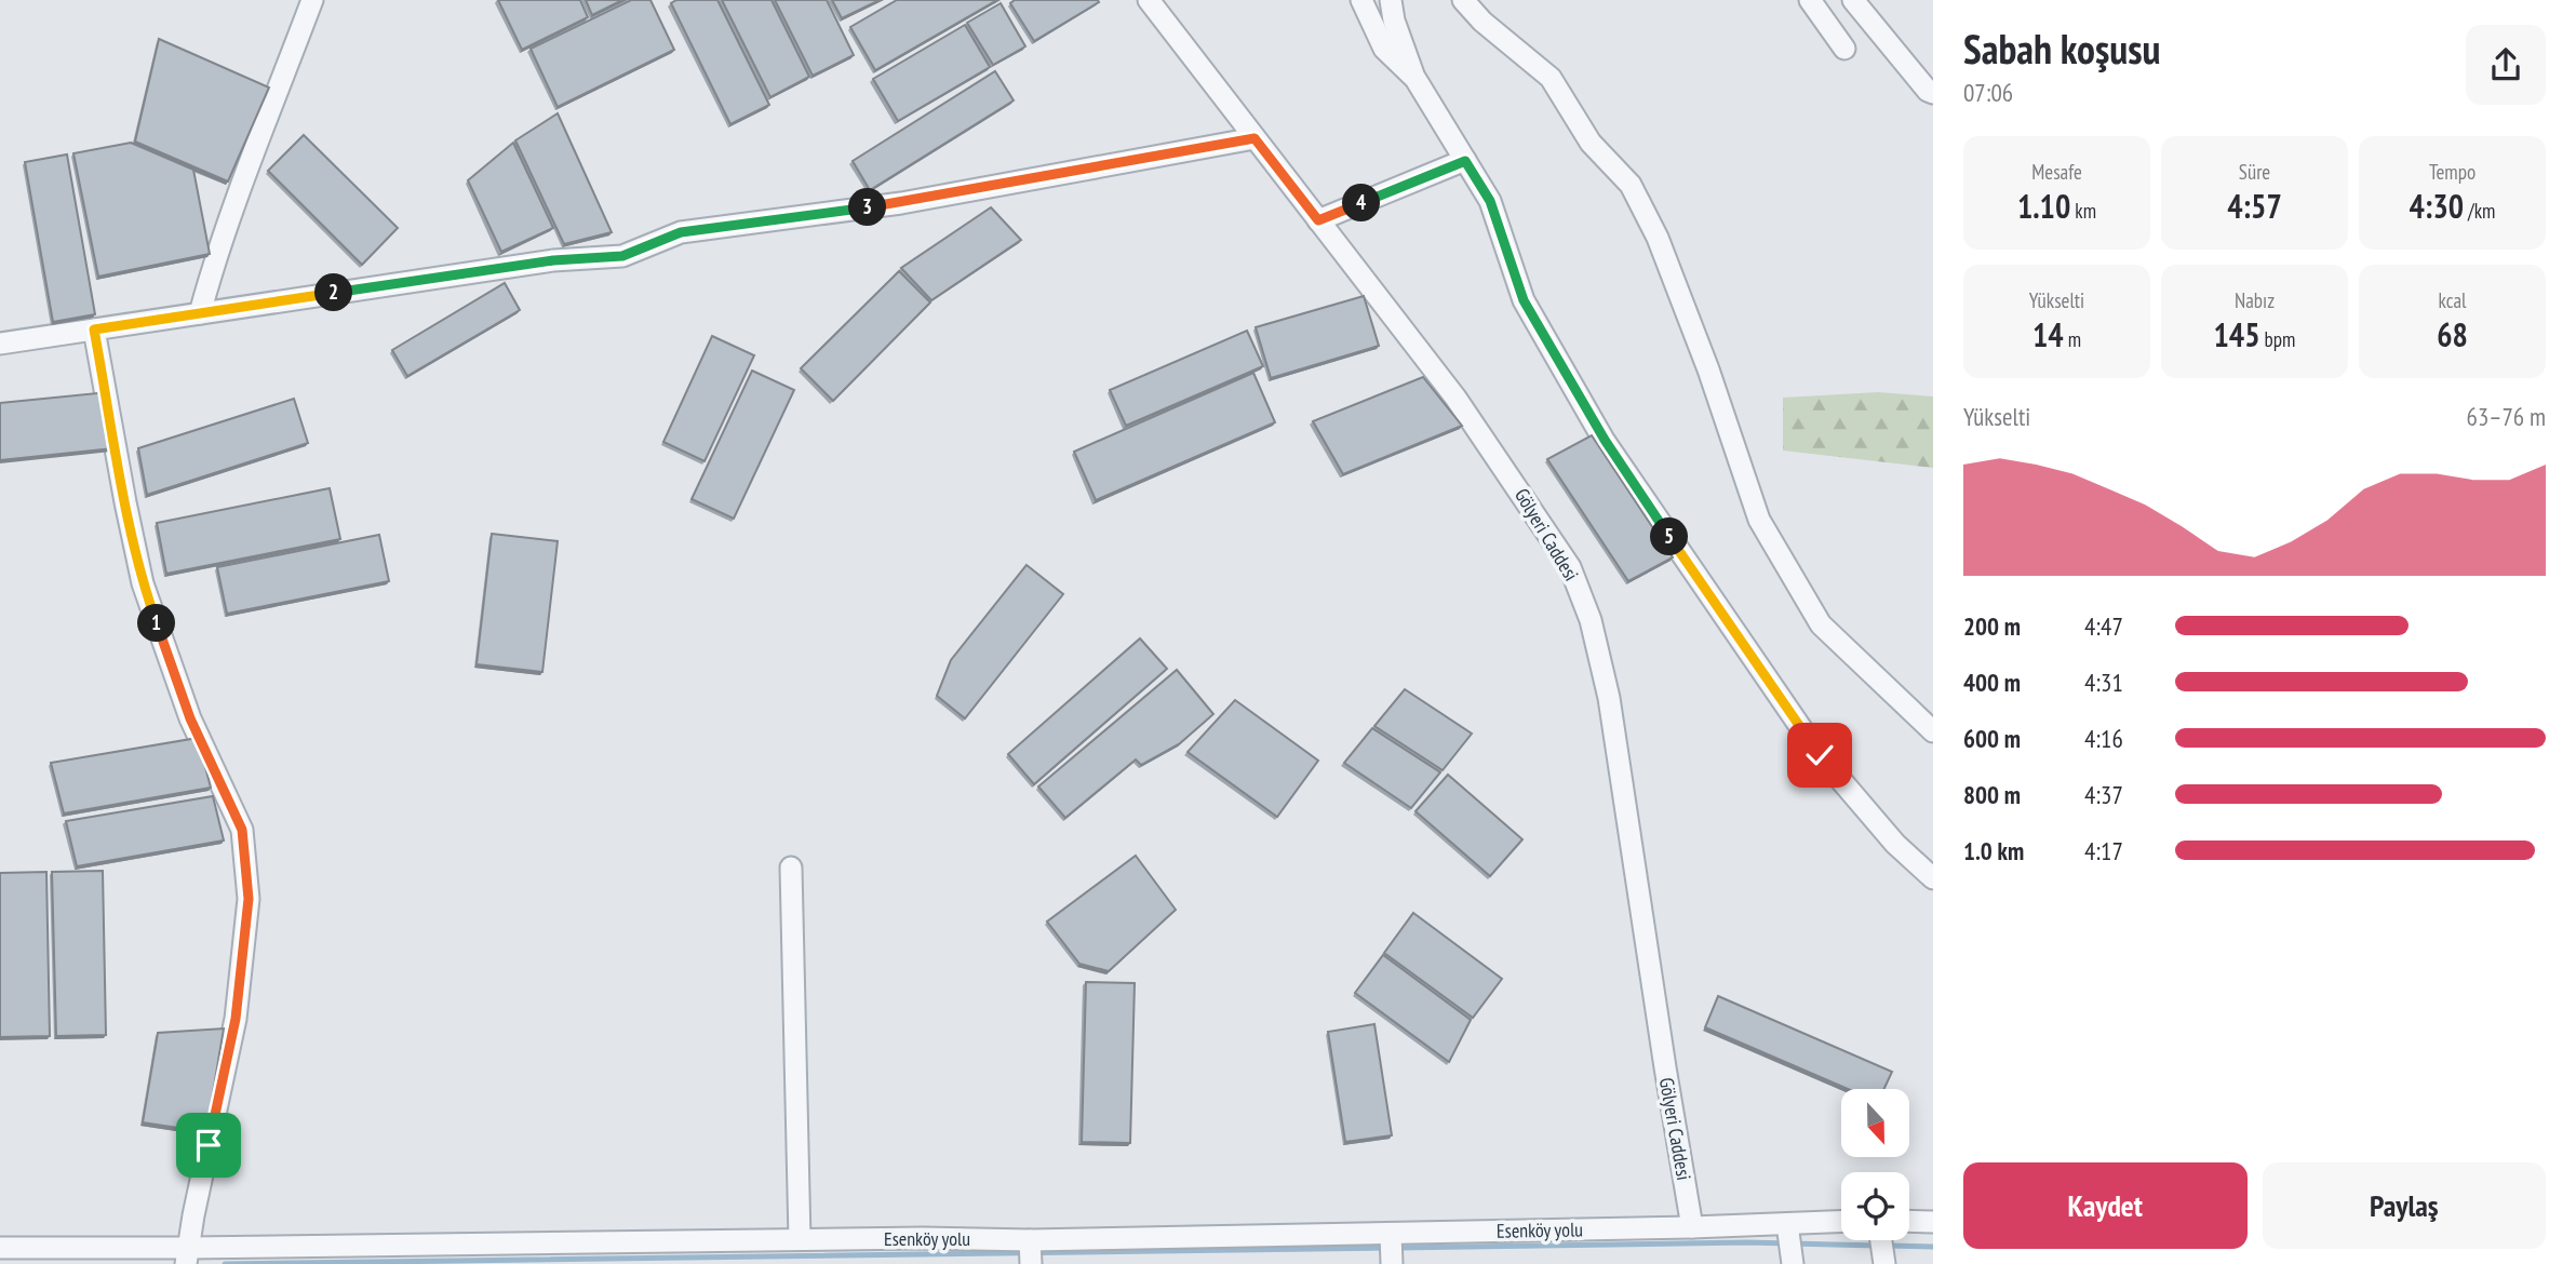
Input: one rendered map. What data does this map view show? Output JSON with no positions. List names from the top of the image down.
{
  "streets": {
    "street": ["Gölyeri Caddesi", "Esenköy yolu"]
  },
  "crossings": [
    ["Gölyeri Caddesi", "Esenköy yolu"]
  ],
  "north": "bottom",
  "page": {
    "heading": ["Sabah koşusu", "07:06"],
    "stats": [
      ["Mesafe", "1.10 km"],
      ["Süre", "4:57"],
      ["Tempo", "4:30 /km"],
      ["Yükselti", "14 m"],
      ["Nabız", "145 bpm"],
      ["kcal", "68"]
    ],
    "pins": [
      "4",
      "3",
      "2",
      "5",
      "1"
    ],
    "chart": ["Yükselti", "63–76 m"],
    "list": [
      {
        "name": "200 m",
        "note": "4:47"
      },
      {
        "name": "400 m",
        "note": "4:31"
      },
      {
        "name": "600 m",
        "note": "4:16"
      },
      {
        "name": "800 m",
        "note": "4:37"
      },
      {
        "name": "1.0 km",
        "note": "4:17"
      }
    ],
    "buttons": ["Kaydet", "Paylaş"]
  }
}
